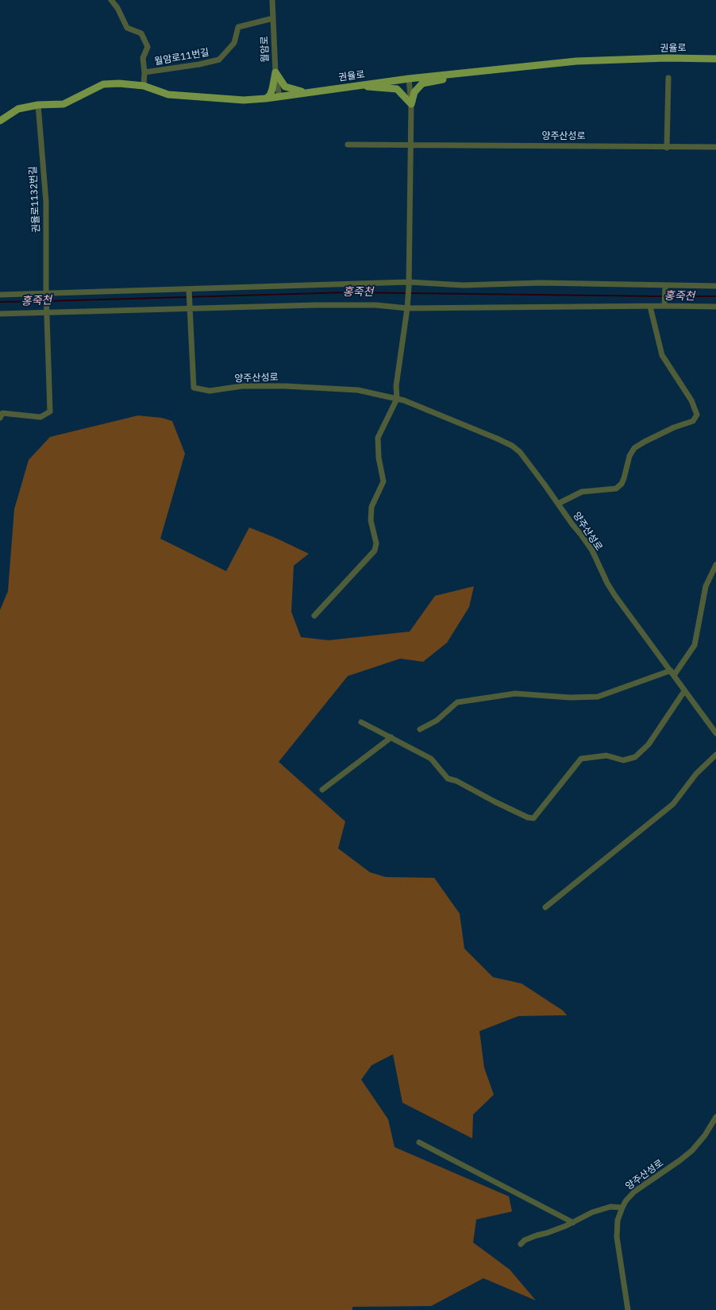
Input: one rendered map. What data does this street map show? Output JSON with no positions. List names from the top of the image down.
{
  "streets": {
    "main road": ["권율로"],
    "street": [
      "월암로",
      "월암로11번길",
      "양주산성로",
      "권율로1132번길"
    ]
  },
  "crossings": [
    ["권율로", "월암로"],
    ["권율로", "월암로11번길"],
    ["권율로", "권율로1132번길"],
    ["월암로", "월암로11번길"]
  ],
  "water": ["홍죽천"]
}
